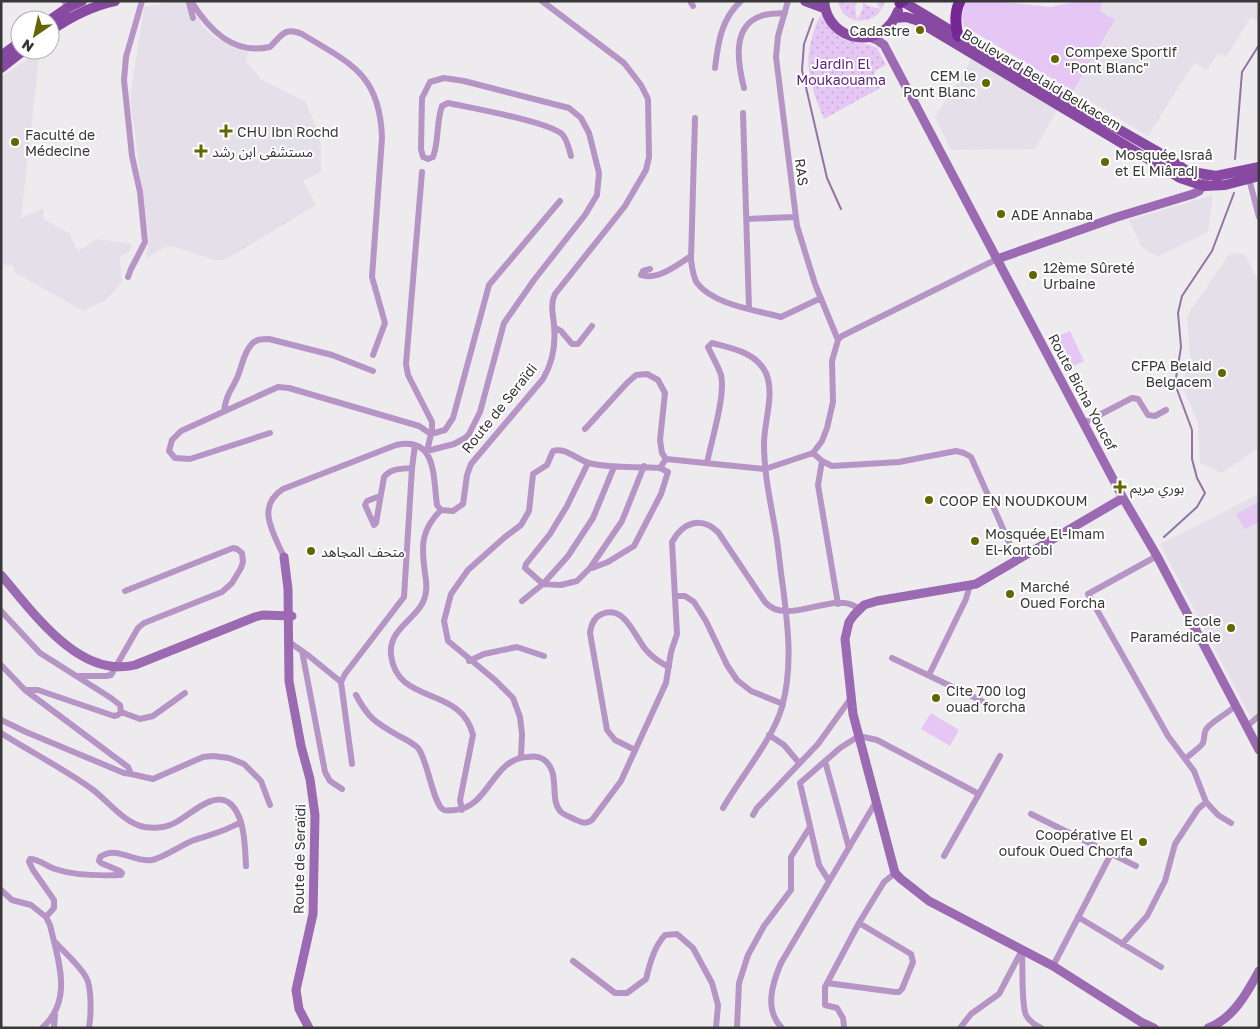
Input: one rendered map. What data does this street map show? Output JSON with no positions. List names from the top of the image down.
{
  "streets": {
    "main road": ["Boulevard Belaid Belkacem"],
    "street": ["RAS", "Route Bicha Youcef", "Route de Seraïdi"]
  },
  "parks": ["Jardin El Moukaouama"],
  "places": {
    "other": [
      "Cadastre",
      "Compexe Sportif \"Pont Blanc\"",
      "CEM le Pont Blanc",
      "Faculté de Médecine",
      "Mosquée Israâ et El Miâradj",
      "ADE Annaba",
      "12ème Sûreté Urbaine",
      "CFPA Belaid Belgacem",
      "COOP EN NOUDKOUM",
      "Mosquée El-Imam El-Kortobi",
      "متحف المجاهد",
      "Marché Oued Forcha",
      "Ecole Paramédicale",
      "Cite 700 log ouad forcha",
      "Coopérative El oufouk Oued Chorfa"
    ],
    "health": ["CHU Ibn Rochd", "مستشفى ابن رشد", "بوري مريم"]
  },
  "north": "bottom left"
}
